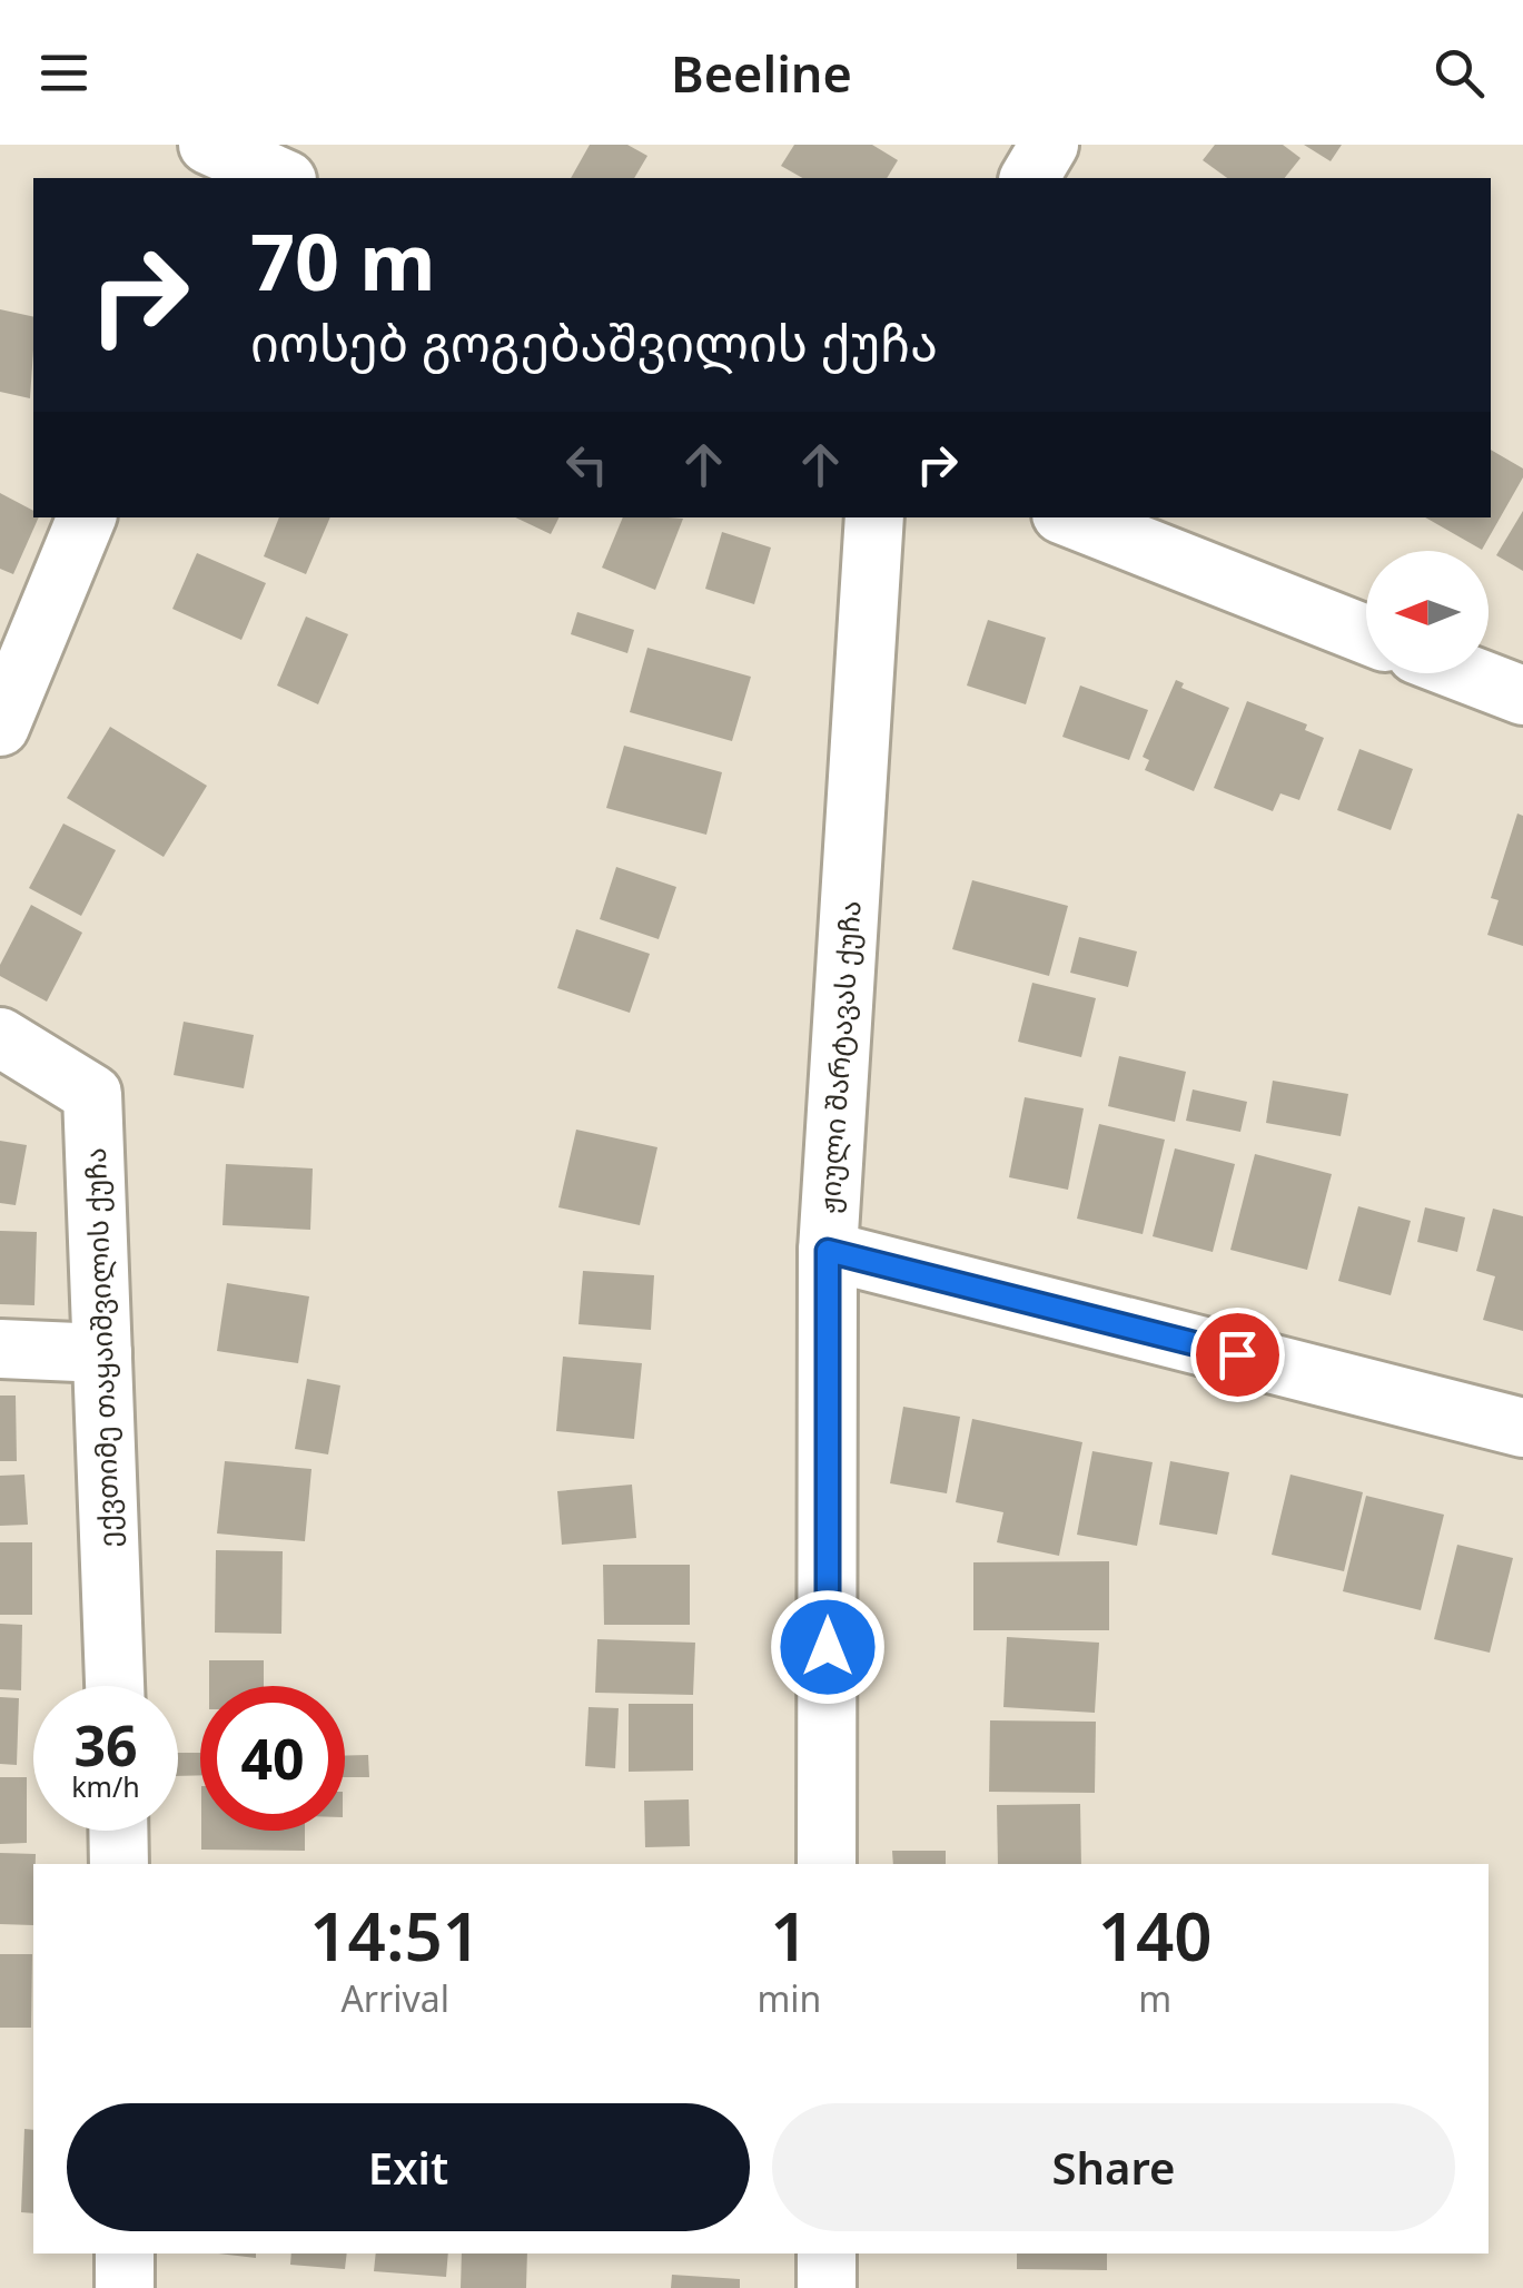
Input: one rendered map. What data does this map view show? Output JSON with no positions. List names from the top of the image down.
{
  "streets": {
    "street": ["ჟიული შარტავას ქუჩა", "ექვთიმე თაყაიშვილის ქუჩა"]
  },
  "north": "left",
  "page": {
    "header": "Beeline",
    "turn": ["70 m", "იოსებ გოგებაშვილის ქუჩა"],
    "speed": "36 km/h",
    "limit": "40",
    "eta": [
      "14:51",
      "Arrival",
      "1",
      "min",
      "140",
      "m"
    ],
    "buttons": ["Exit", "Share"]
  }
}
